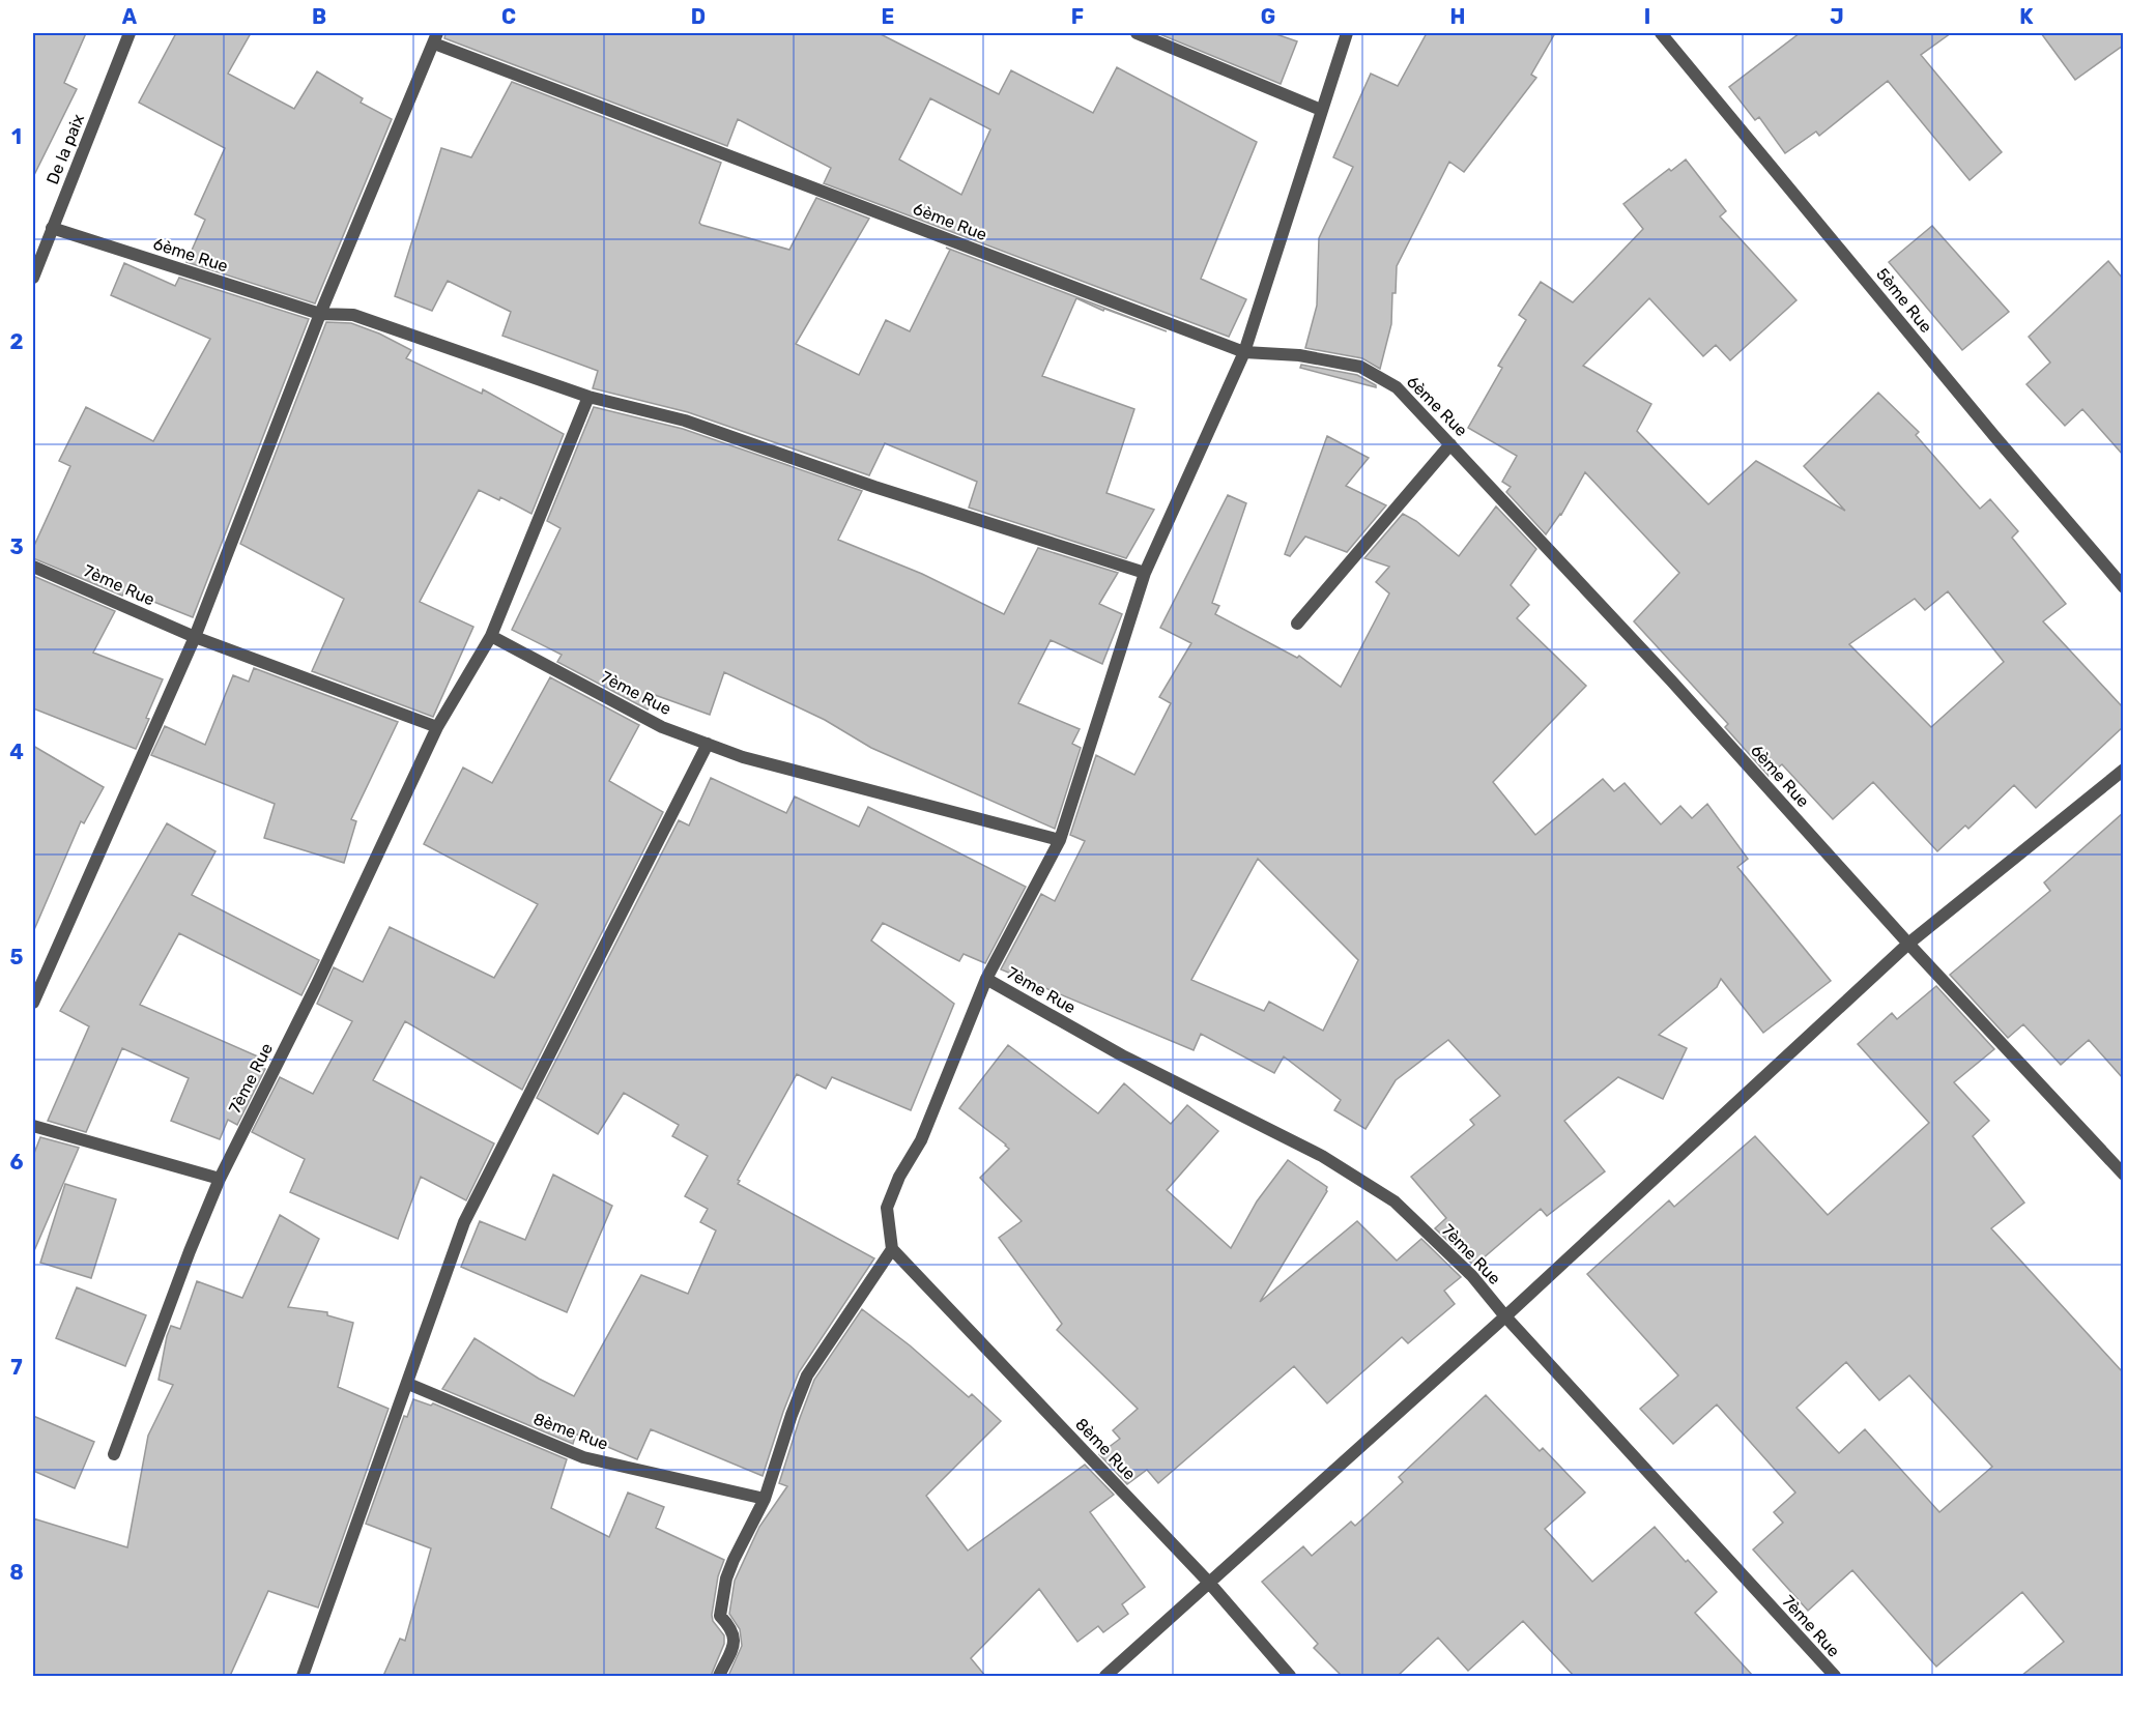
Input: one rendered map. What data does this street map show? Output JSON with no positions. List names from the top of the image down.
{
  "streets": {
    "street": [
      "De la paix",
      "6ème Rue",
      "5ème Rue",
      "7ème Rue",
      "8ème Rue"
    ]
  },
  "crossings": [
    ["De la paix", "6ème Rue"],
    ["6ème Rue", "7ème Rue"]
  ],
  "grid": {
    "columns": [
      "A",
      "B",
      "C",
      "D",
      "E",
      "F",
      "G",
      "H",
      "I",
      "J",
      "K"
    ],
    "rows": [
      "1",
      "2",
      "3",
      "4",
      "5",
      "6",
      "7",
      "8"
    ]
  }
}
